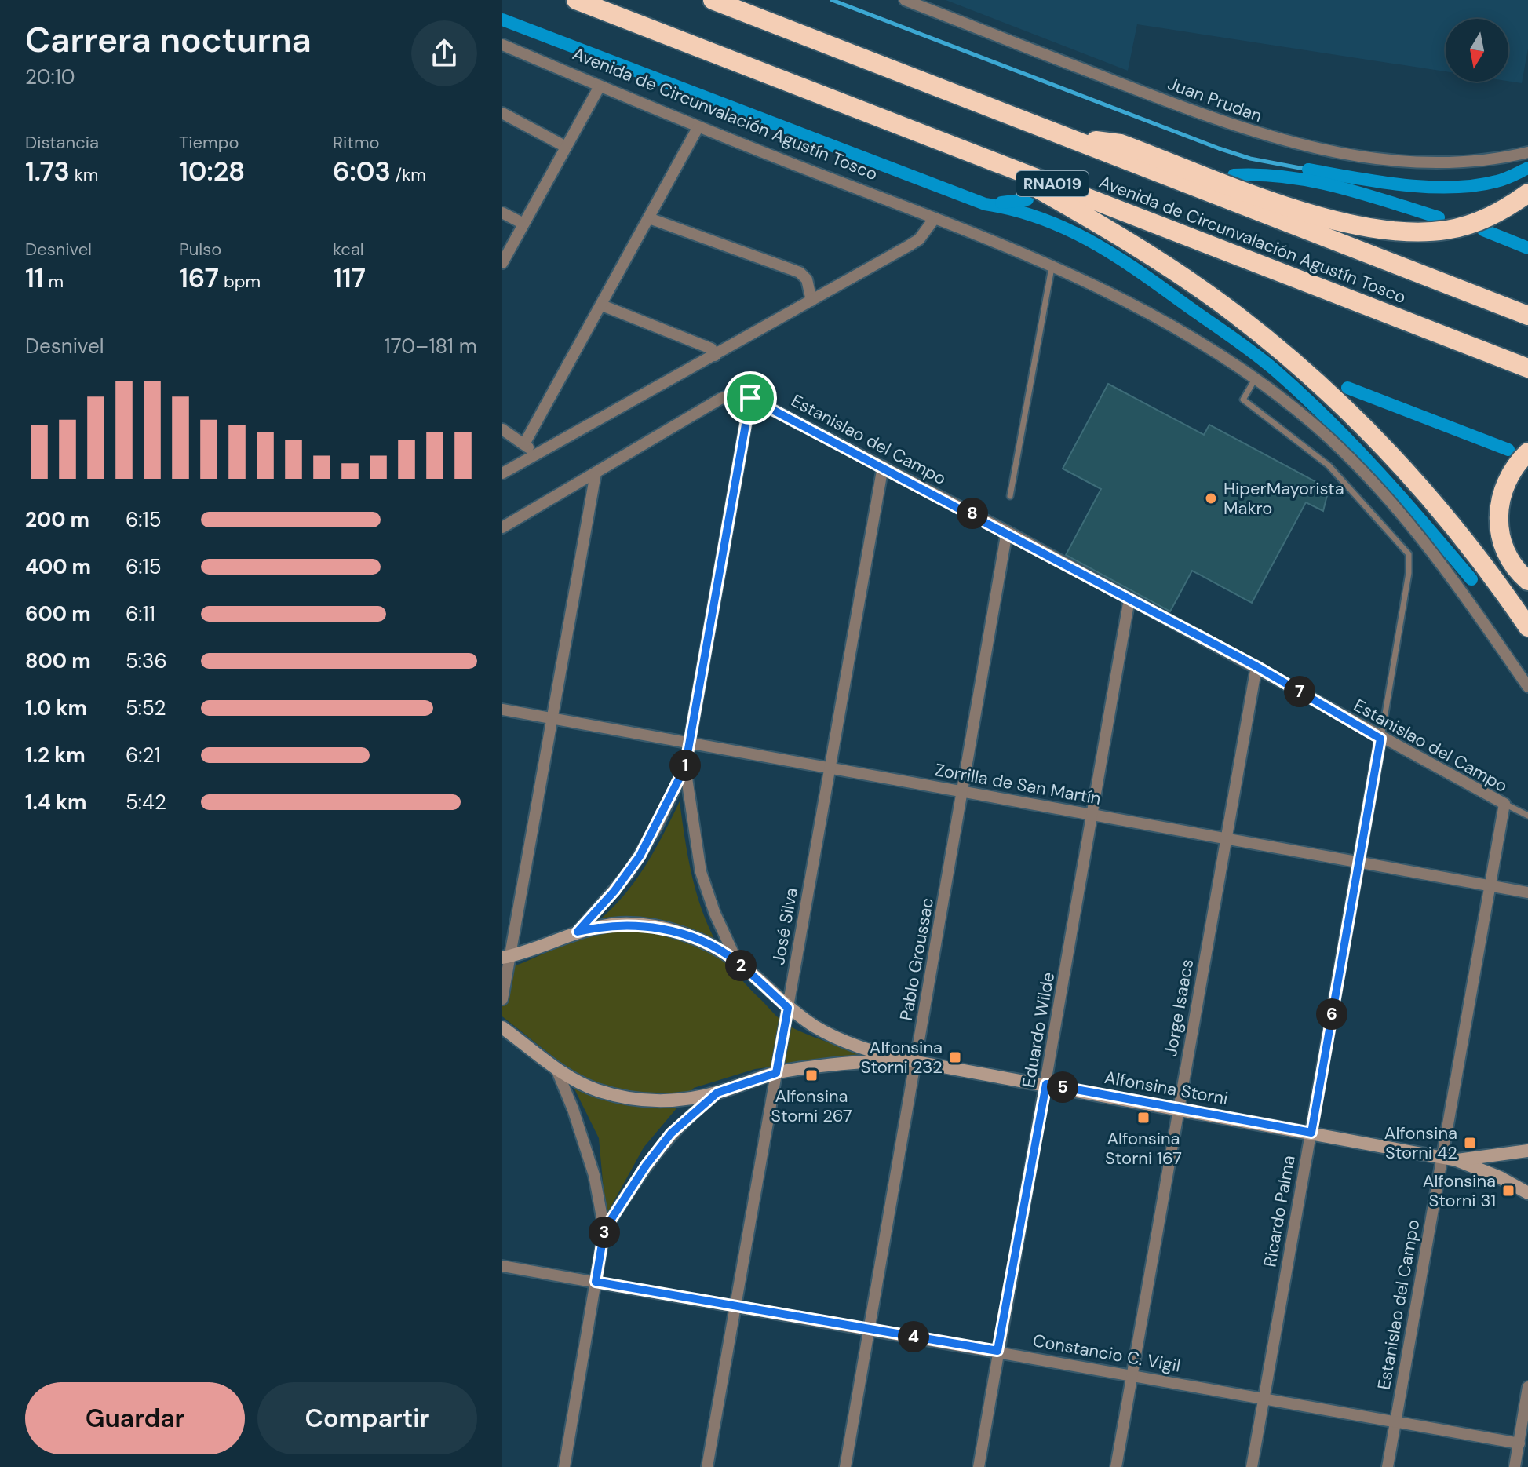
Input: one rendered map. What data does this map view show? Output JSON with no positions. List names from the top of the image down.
{
  "streets": {
    "highway": ["Avenida de Circunvalación Agustín Tosco", "RNA019"],
    "street": [
      "Juan Prudan",
      "Estanislao del Campo",
      "Zorrilla de San Martín",
      "José Silva",
      "Pablo Groussac",
      "Jorge Isaacs",
      "Eduardo Wilde",
      "Alfonsina Storni",
      "Ricardo Palma",
      "Constancio C. Vigil"
    ]
  },
  "crossings": [
    ["Estanislao del Campo", "Zorrilla de San Martín"],
    ["Estanislao del Campo", "José Silva"],
    ["Estanislao del Campo", "Pablo Groussac"],
    ["Estanislao del Campo", "Jorge Isaacs"],
    ["Estanislao del Campo", "Eduardo Wilde"],
    ["Estanislao del Campo", "Alfonsina Storni"],
    ["Estanislao del Campo", "Ricardo Palma"],
    ["Estanislao del Campo", "Constancio C. Vigil"],
    ["Zorrilla de San Martín", "José Silva"],
    ["Zorrilla de San Martín", "Pablo Groussac"],
    ["Zorrilla de San Martín", "Jorge Isaacs"],
    ["Zorrilla de San Martín", "Eduardo Wilde"],
    ["Zorrilla de San Martín", "Ricardo Palma"],
    ["José Silva", "Alfonsina Storni"],
    ["José Silva", "Constancio C. Vigil"],
    ["Pablo Groussac", "Alfonsina Storni"],
    ["Pablo Groussac", "Constancio C. Vigil"],
    ["Jorge Isaacs", "Alfonsina Storni"],
    ["Jorge Isaacs", "Constancio C. Vigil"],
    ["Eduardo Wilde", "Alfonsina Storni"],
    ["Eduardo Wilde", "Constancio C. Vigil"],
    ["Alfonsina Storni", "Ricardo Palma"],
    ["Ricardo Palma", "Constancio C. Vigil"]
  ],
  "places": {
    "other": ["HiperMayorista Makro"],
    "transit": [
      "Alfonsina Storni 232",
      "Alfonsina Storni 267",
      "Alfonsina Storni 167",
      "Alfonsina Storni 42",
      "Alfonsina Storni 31"
    ]
  },
  "north": "bottom",
  "page": {
    "heading": ["Carrera nocturna", "20:10"],
    "stats": [
      ["Distancia", "1.73 km"],
      ["Tiempo", "10:28"],
      ["Ritmo", "6:03 /km"],
      ["Desnivel", "11 m"],
      ["Pulso", "167 bpm"],
      ["kcal", "117"]
    ],
    "chart": ["Desnivel", "170–181 m"],
    "list": [
      {
        "name": "200 m",
        "note": "6:15"
      },
      {
        "name": "400 m",
        "note": "6:15"
      },
      {
        "name": "600 m",
        "note": "6:11"
      },
      {
        "name": "800 m",
        "note": "5:36"
      },
      {
        "name": "1.0 km",
        "note": "5:52"
      },
      {
        "name": "1.2 km",
        "note": "6:21"
      },
      {
        "name": "1.4 km",
        "note": "5:42"
      }
    ],
    "pins": [
      "8",
      "7",
      "1",
      "2",
      "6",
      "5",
      "3",
      "4"
    ],
    "buttons": ["Guardar", "Compartir"]
  }
}
